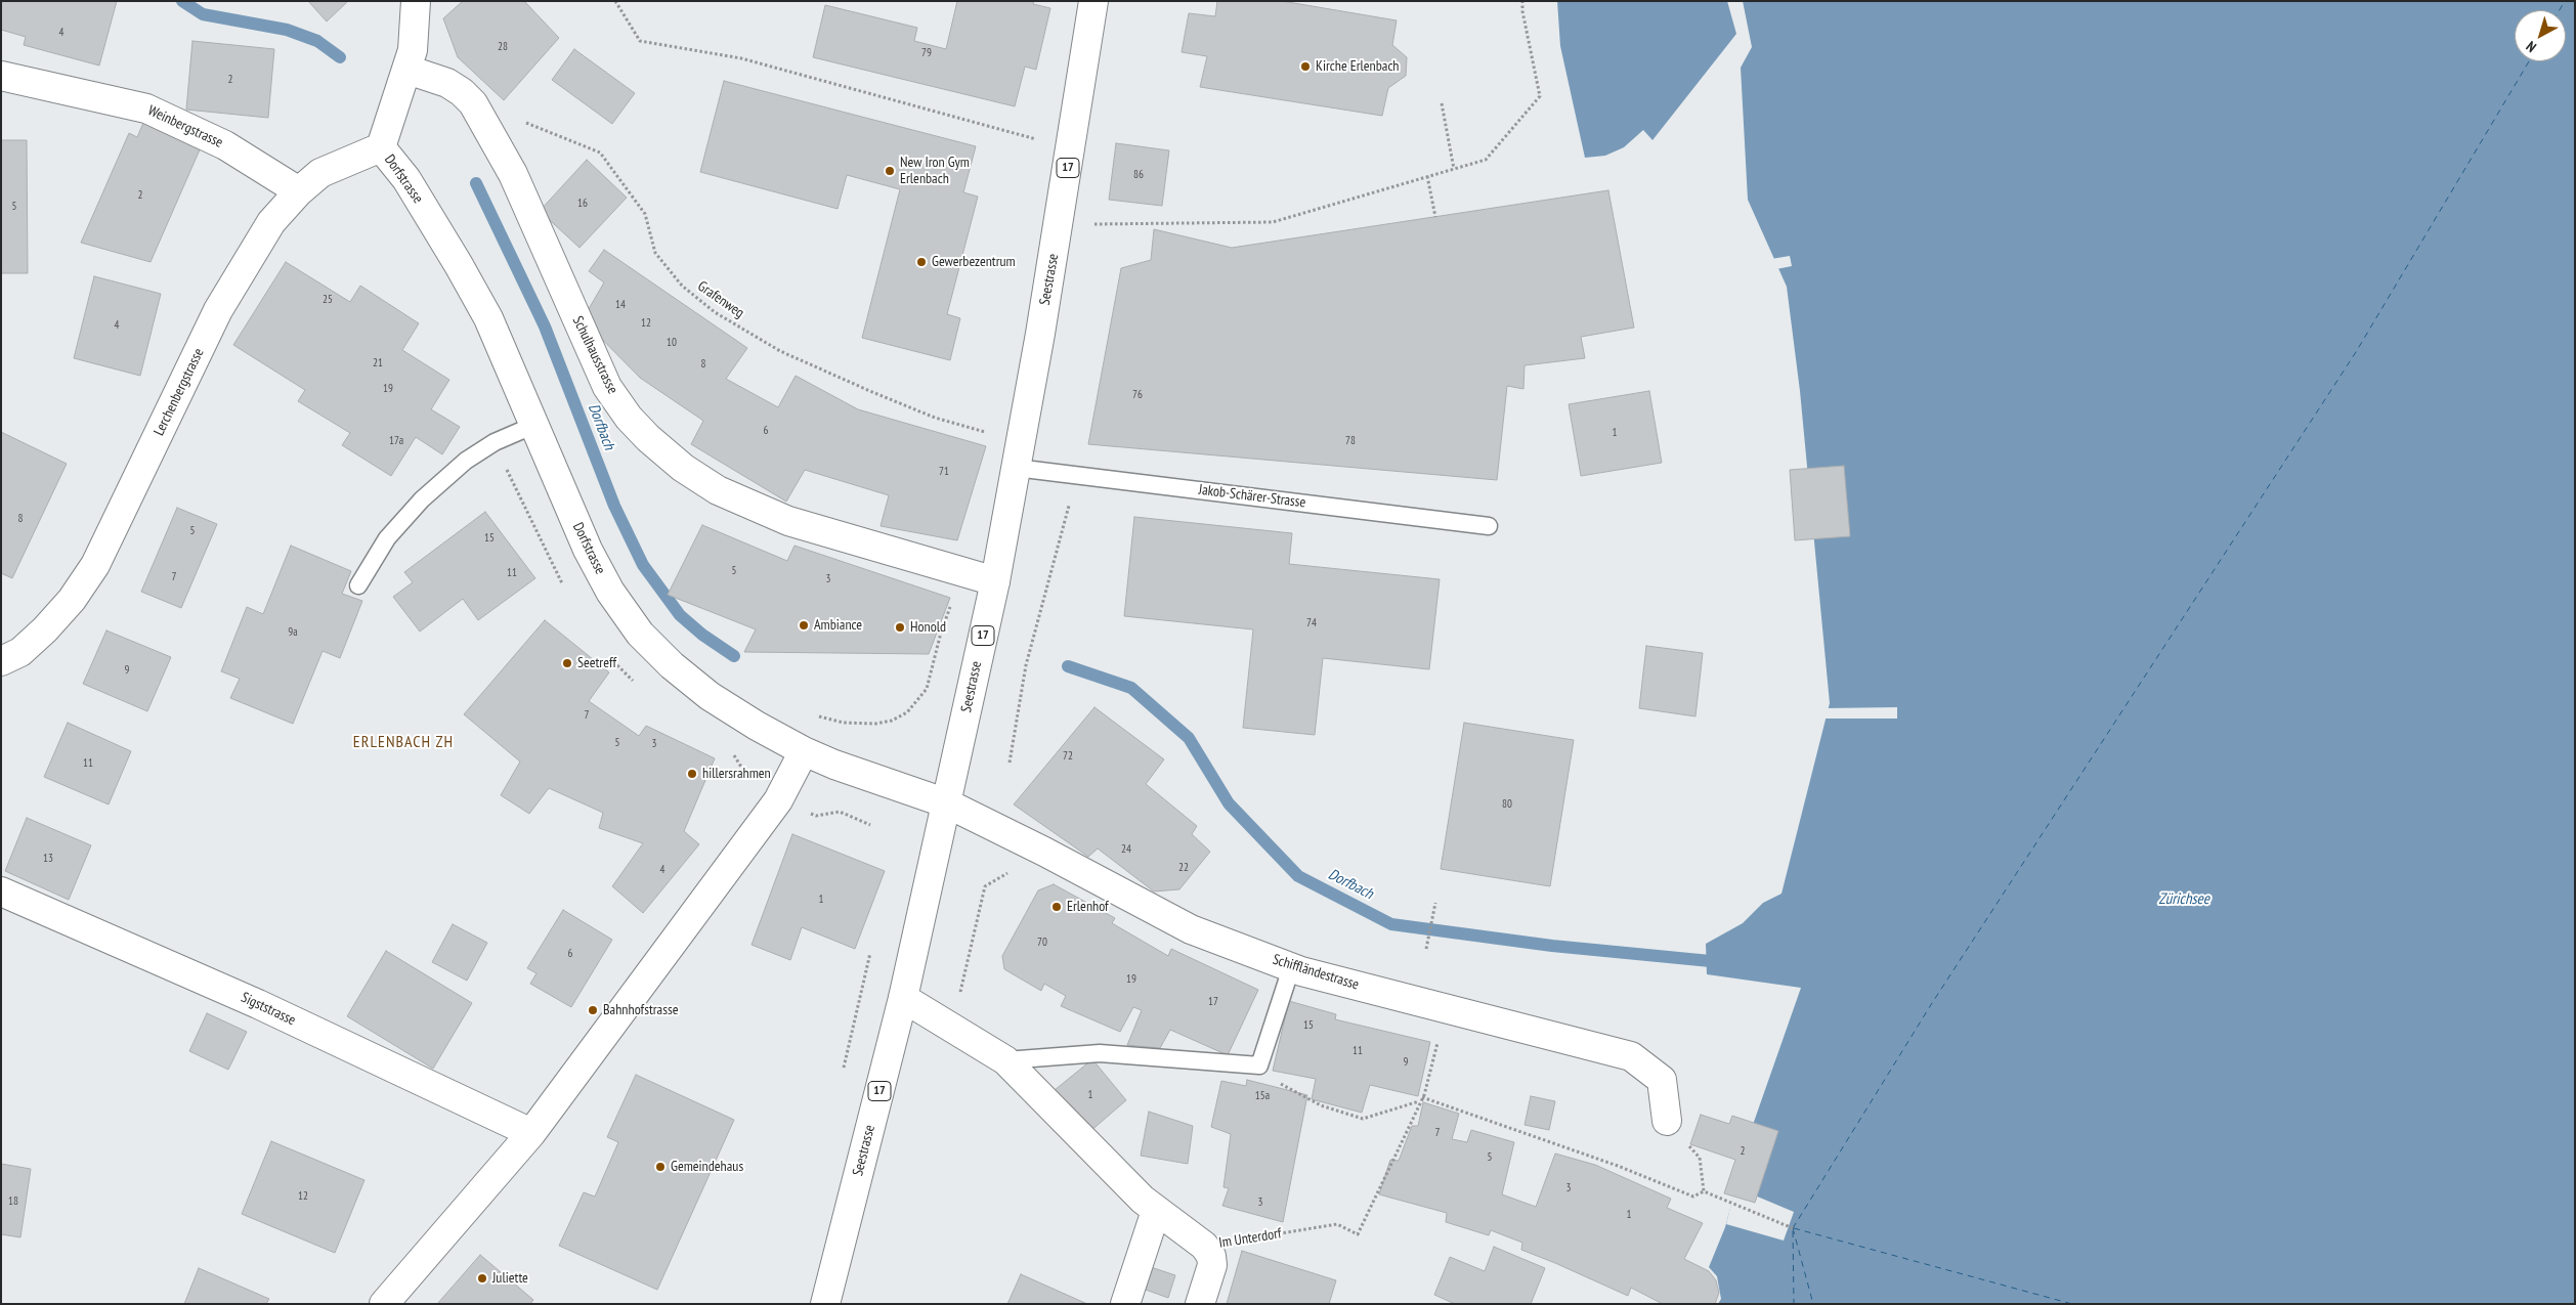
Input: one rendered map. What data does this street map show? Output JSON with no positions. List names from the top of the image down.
{
  "streets": {
    "street": [
      "Weinbergstrasse",
      "17",
      "Dorfstrasse",
      "Seestrasse",
      "Schulhausstrasse",
      "Lerchenbergstrasse",
      "Schiffländestrasse",
      "Sigststrasse",
      "Im Unterdorf"
    ],
    "lane": ["Jakob-Schärer-Strasse"],
    "path": ["Grafenweg"]
  },
  "crossings": [
    ["Weinbergstrasse", "Lerchenbergstrasse"],
    ["Dorfstrasse", "Seestrasse"],
    ["Dorfstrasse", "Lerchenbergstrasse"],
    ["Dorfstrasse", "Schiffländestrasse"],
    ["Seestrasse", "Grafenweg"],
    ["Seestrasse", "Schulhausstrasse"],
    ["Seestrasse", "Jakob-Schärer-Strasse"],
    ["Seestrasse", "Schiffländestrasse"],
    ["Seestrasse", "Im Unterdorf"],
    ["Schiffländestrasse", "Im Unterdorf"]
  ],
  "districts": ["ERLENBACH ZH"],
  "water": ["Dorfbach", "Zürichsee"],
  "places": [
    "Kirche Erlenbach",
    "New Iron Gym Erlenbach",
    "Gewerbezentrum",
    "Ambiance",
    "Honold",
    "Seetreff",
    "hillersrahmen",
    "Erlenhof",
    "Bahnhofstrasse",
    "Gemeindehaus",
    "Juliette"
  ],
  "house_numbers": [
    "4",
    "28",
    "79",
    "2",
    "86",
    "2",
    "16",
    "5",
    "25",
    "14",
    "12",
    "4",
    "10",
    "21",
    "8",
    "19",
    "76",
    "6",
    "1",
    "17a",
    "78",
    "71",
    "8",
    "5",
    "15",
    "5",
    "11",
    "7",
    "3",
    "74",
    "9a",
    "9",
    "7",
    "5",
    "3",
    "72",
    "11",
    "80",
    "24",
    "13",
    "22",
    "4",
    "1",
    "70",
    "6",
    "19",
    "17",
    "15",
    "11",
    "9",
    "1",
    "15a",
    "7",
    "2",
    "5",
    "3",
    "12",
    "18",
    "3",
    "1"
  ],
  "north": "bottom left"
}
